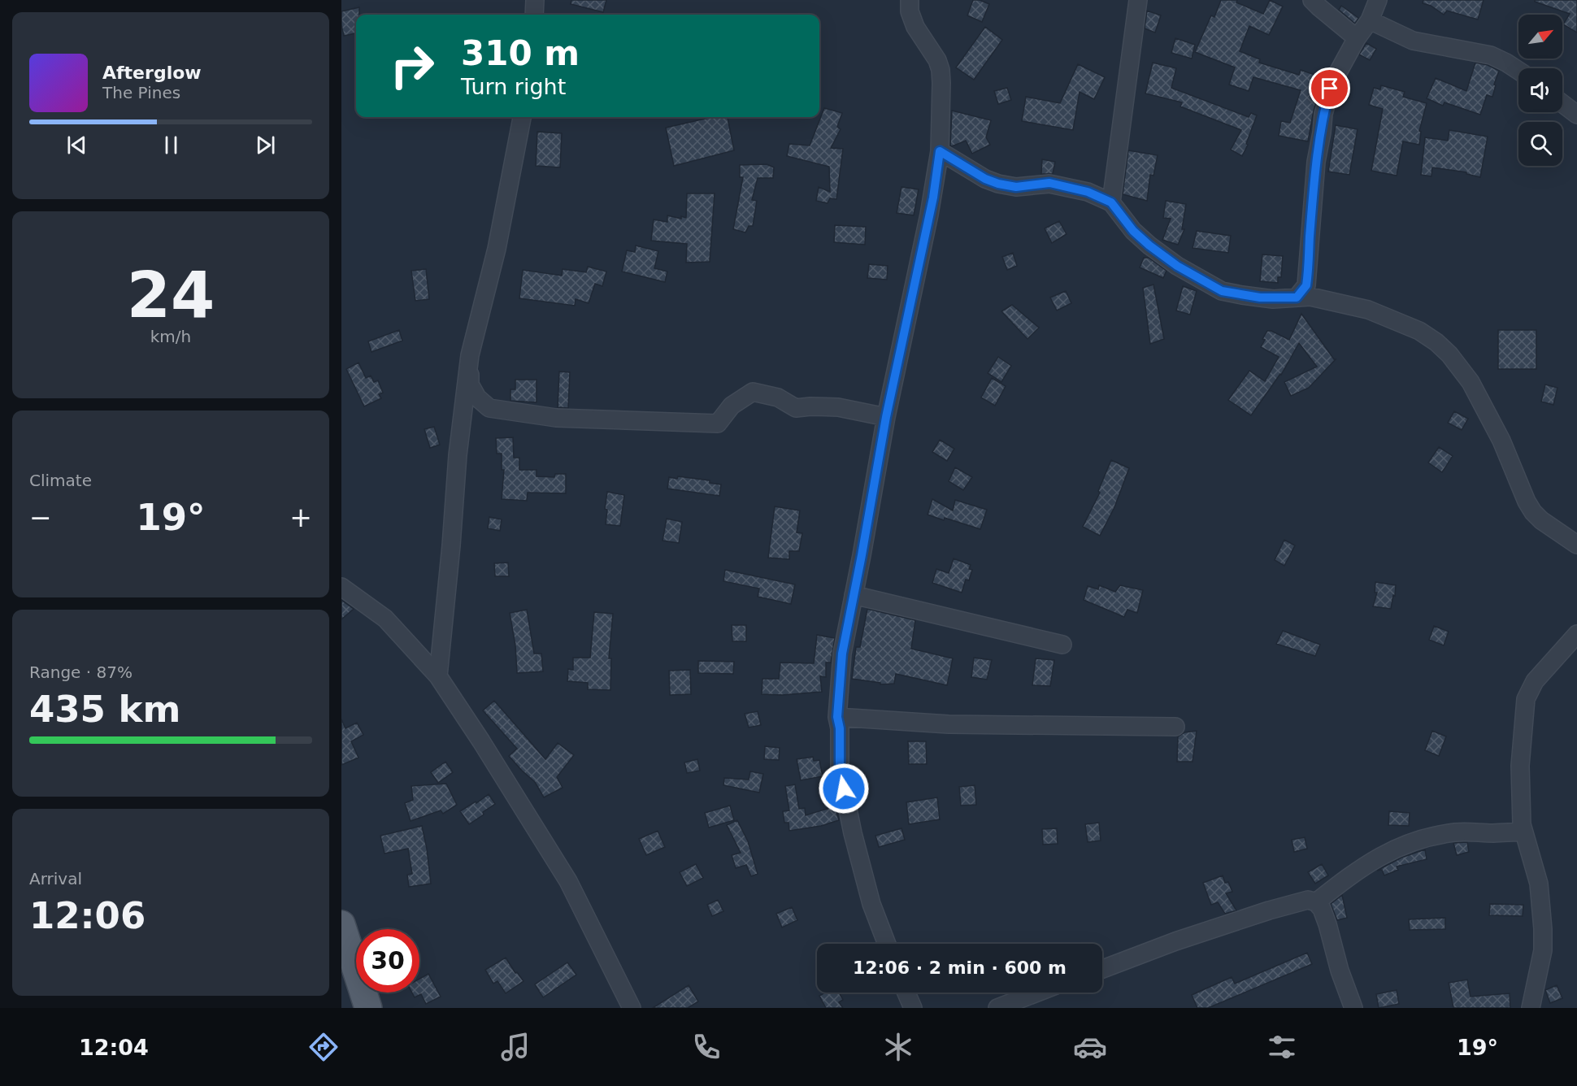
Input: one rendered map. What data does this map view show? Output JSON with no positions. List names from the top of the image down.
{
  "north": "top right",
  "page": {
    "turn": ["310 m", "Turn right"],
    "song": ["Afterglow", "The Pines"],
    "tile": [
      ["24", "km/h"],
      "Climate",
      ["Range · 87%", "435 km"],
      ["Arrival", "12:06"]
    ],
    "heat": ["−", "19°", "+"],
    "limit": "30",
    "trip": "12:06 · 2 min · 600 m",
    "tabs": ["12:04", "19°"]
  }
}
